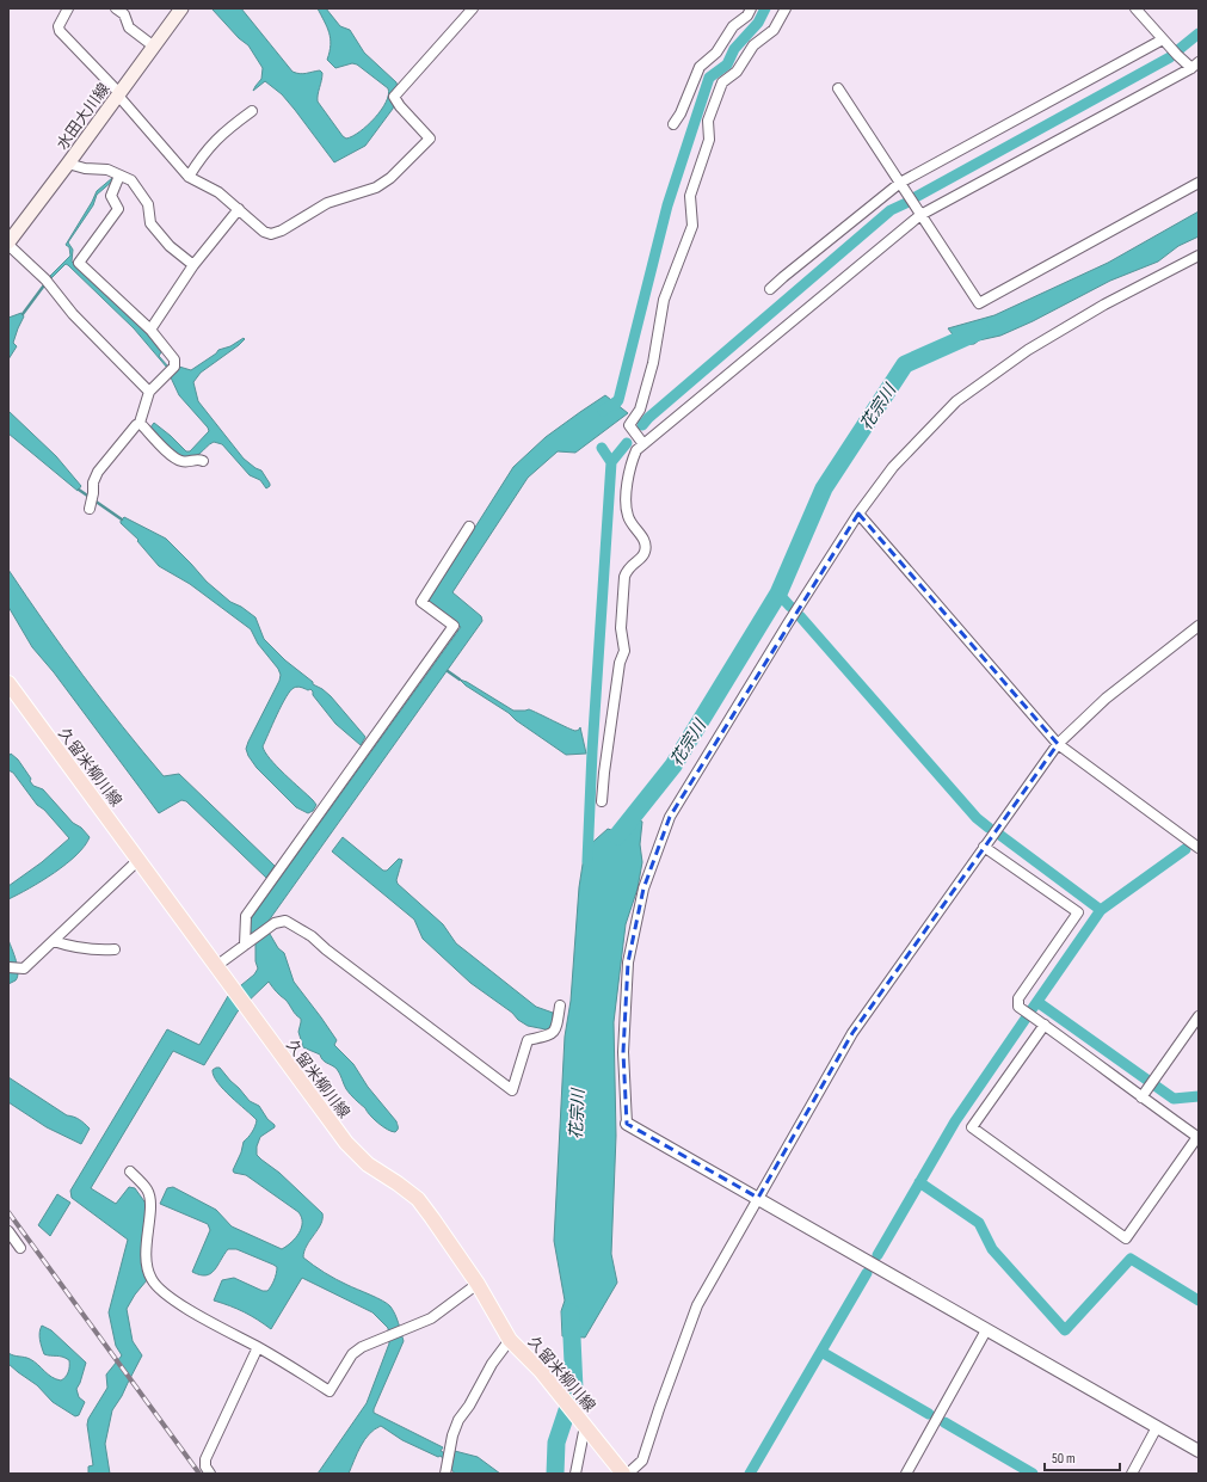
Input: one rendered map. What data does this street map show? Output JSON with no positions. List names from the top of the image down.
{
  "streets": {
    "main road": ["水田大川線", "久留米柳川線"]
  },
  "water": ["花宗川"],
  "scale_bar": "50 m"
}
